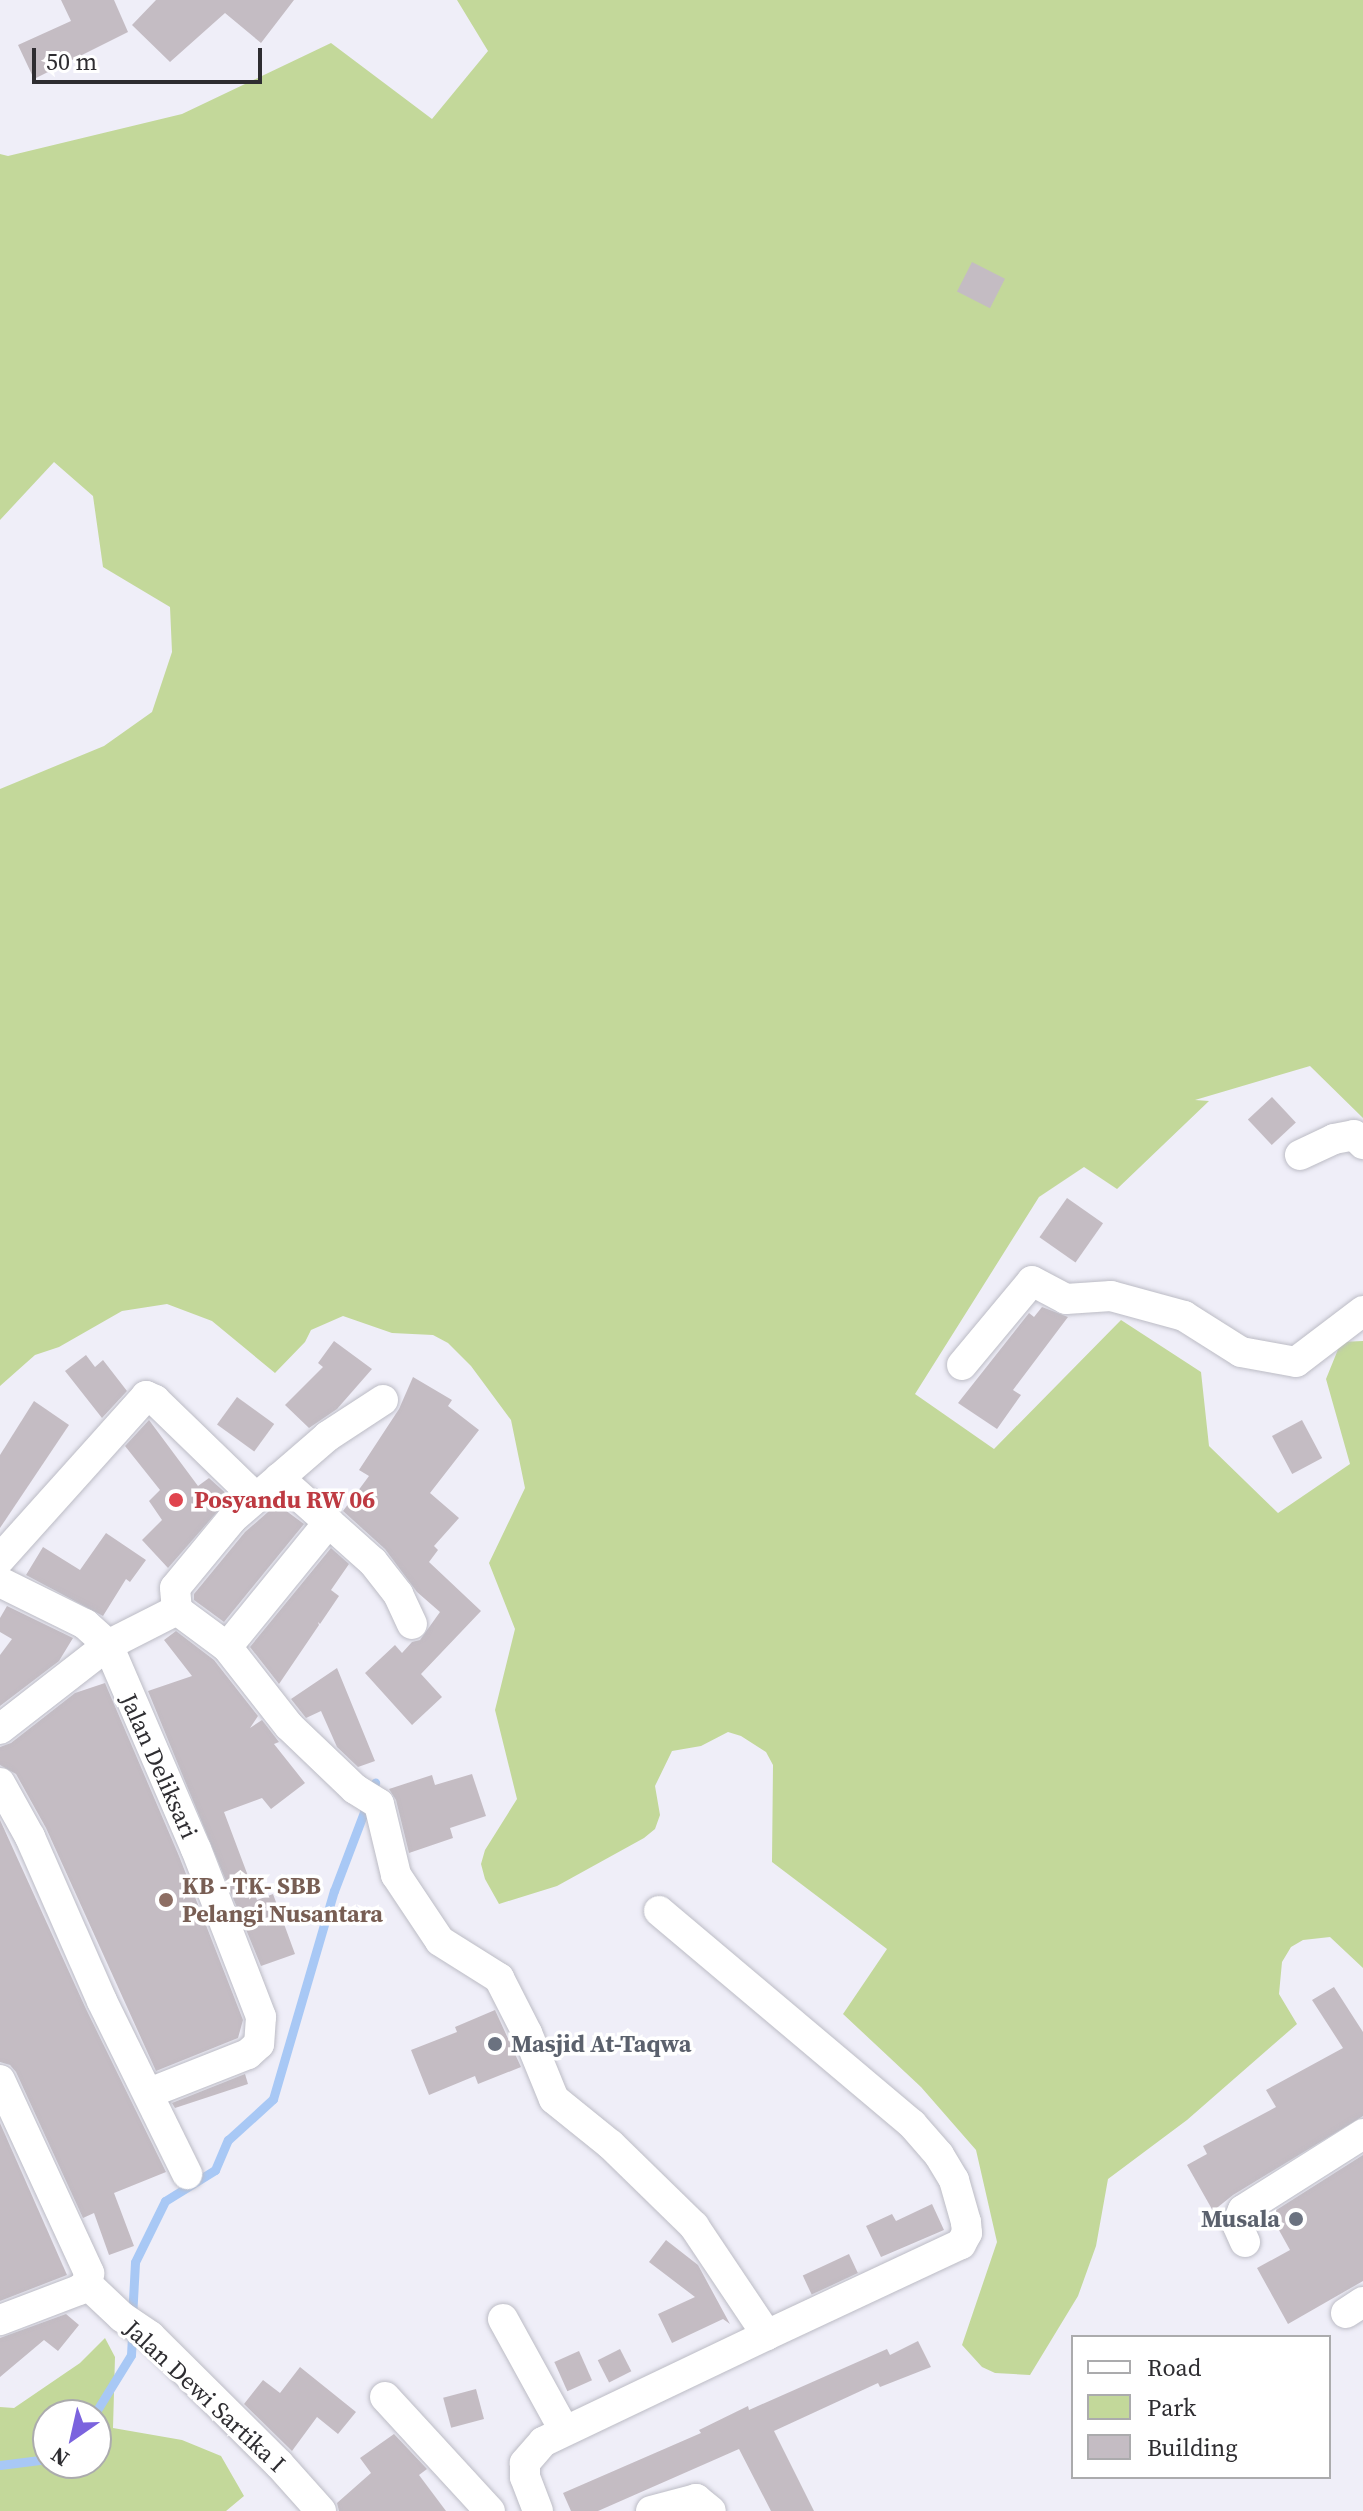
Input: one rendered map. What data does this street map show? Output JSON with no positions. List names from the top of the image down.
{
  "streets": {
    "street": ["Jalan Deliksari", "Jalan Dewi Sartika I"]
  },
  "places": [
    "Posyandu RW 06",
    "KB - TK- SBB Pelangi Nusantara",
    "Masjid At-Taqwa",
    "Musala"
  ],
  "legend": ["Road", "Park", "Building"],
  "scale_bar": "50 m",
  "north": "bottom left"
}
